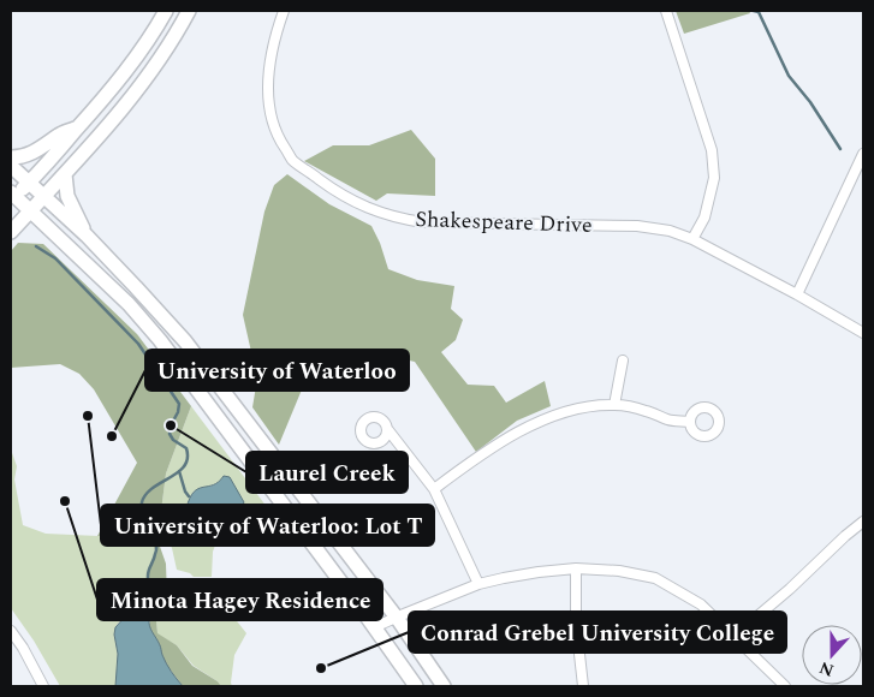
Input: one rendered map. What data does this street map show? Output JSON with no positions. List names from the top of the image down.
{
  "streets": {
    "street": ["Shakespeare Drive"]
  },
  "places": [
    "University of Waterloo: Lot T",
    "Laurel Creek",
    "University of Waterloo",
    "Minota Hagey Residence",
    "Conrad Grebel University College"
  ],
  "north": "bottom"
}
